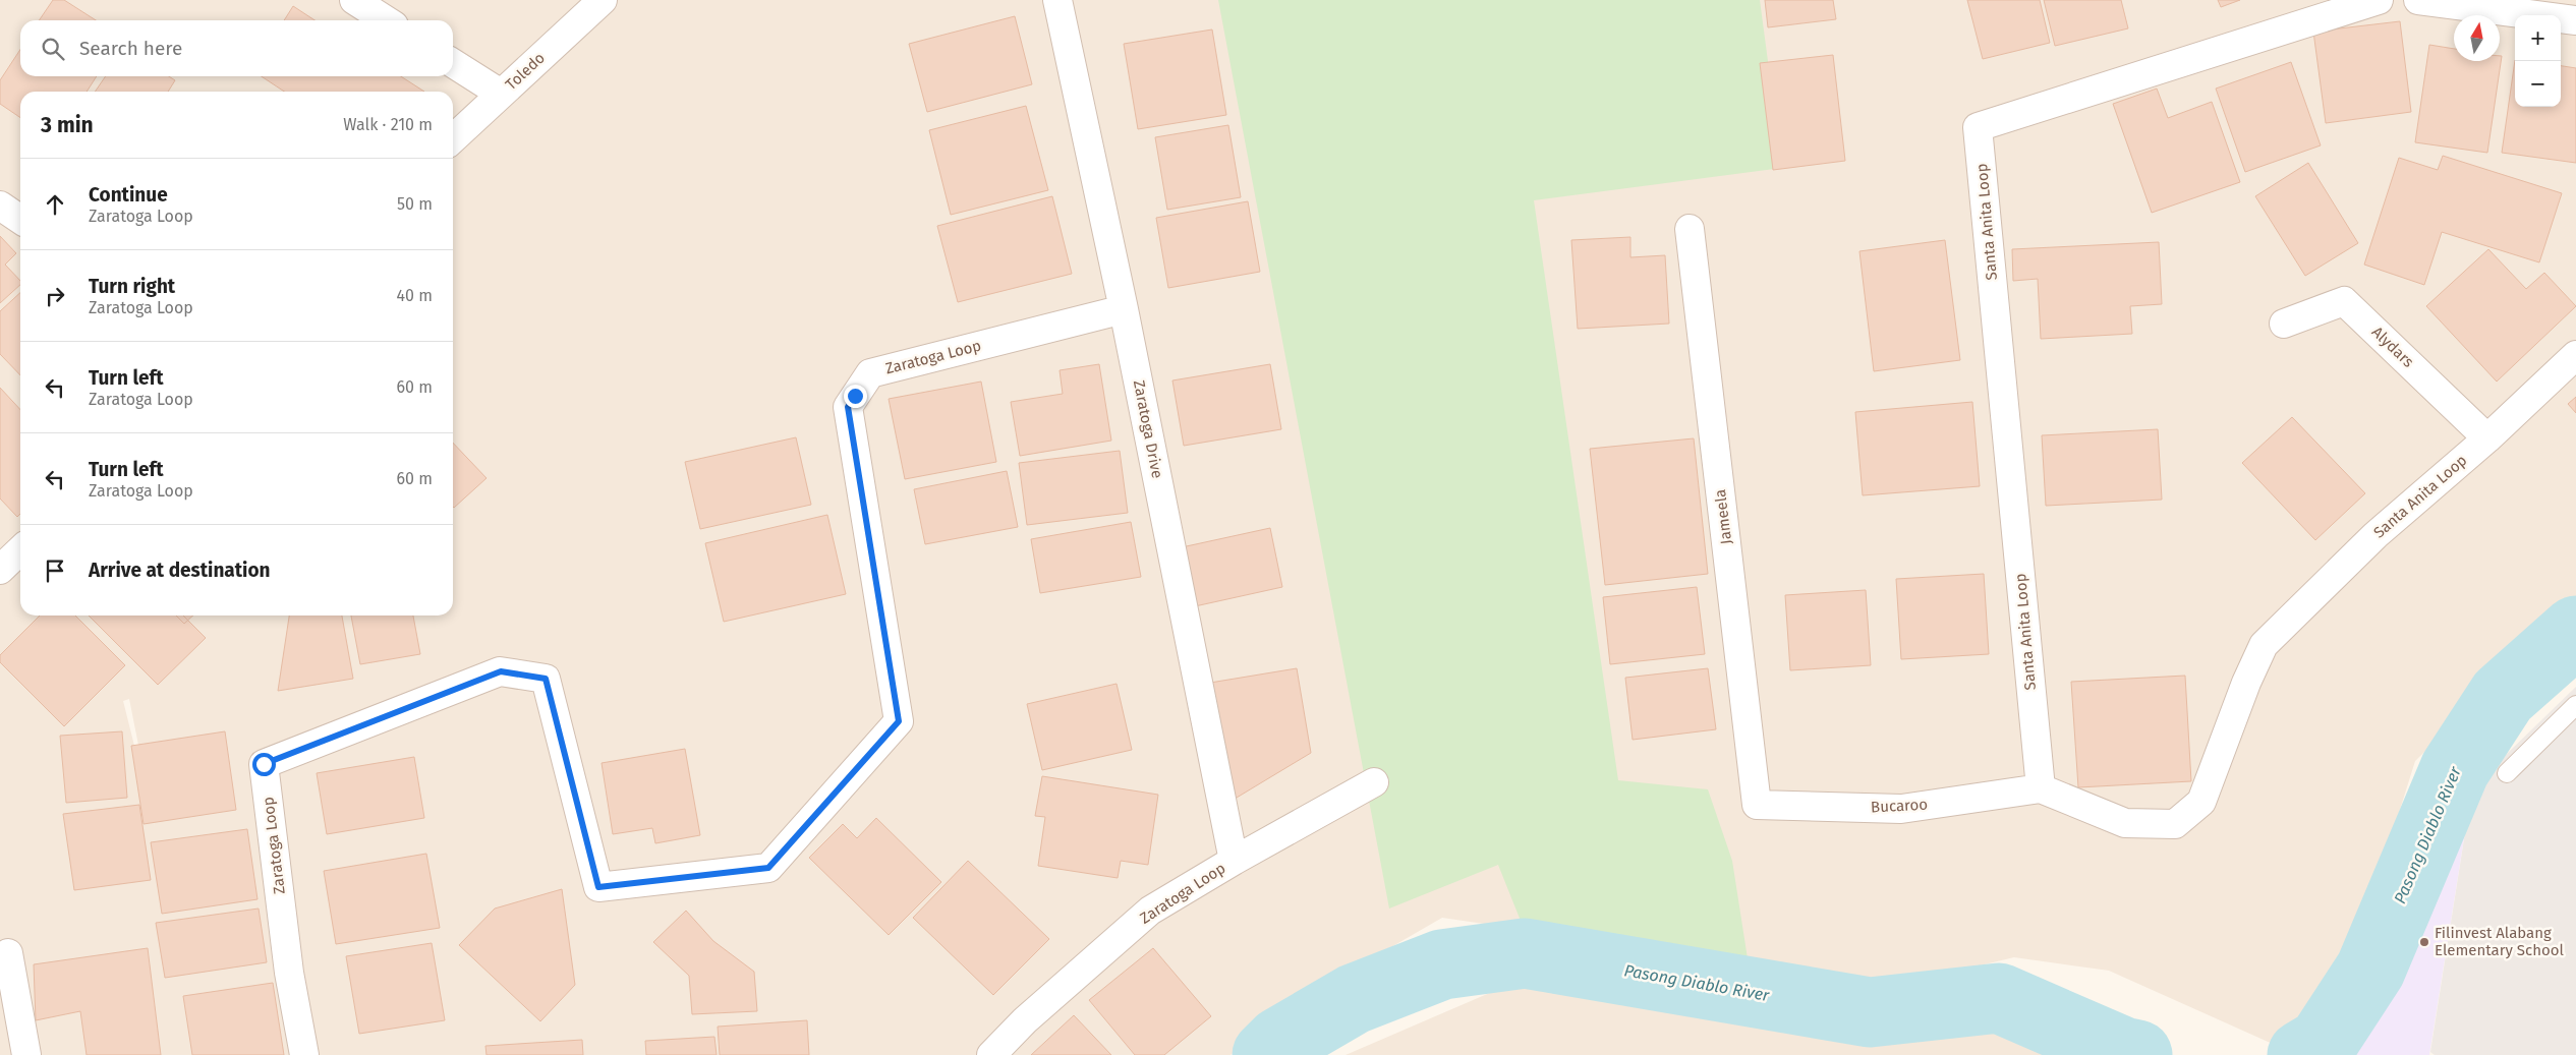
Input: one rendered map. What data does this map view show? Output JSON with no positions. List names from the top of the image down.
{
  "streets": {
    "street": [
      "Toledo",
      "Santa Anita Loop",
      "Alydars",
      "Zaratoga Loop",
      "Zaratoga Drive",
      "Jameela",
      "Bucaroo"
    ]
  },
  "crossings": [
    ["Santa Anita Loop", "Alydars"],
    ["Santa Anita Loop", "Bucaroo"],
    ["Zaratoga Loop", "Zaratoga Drive"],
    ["Jameela", "Bucaroo"]
  ],
  "water": ["Pasong Diablo River"],
  "places": ["Filinvest Alabang Elementary School"],
  "north": "top",
  "page": {
    "map_buttons": ["+", "−"],
    "search": "Search here",
    "heading": ["3 min", "Walk · 210 m"],
    "list": [
      ["Continue", "Zaratoga Loop", "50 m"],
      ["Turn right", "Zaratoga Loop", "40 m"],
      ["Turn left", "Zaratoga Loop", "60 m"],
      ["Turn left", "Zaratoga Loop", "60 m"],
      "Arrive at destination"
    ]
  }
}
